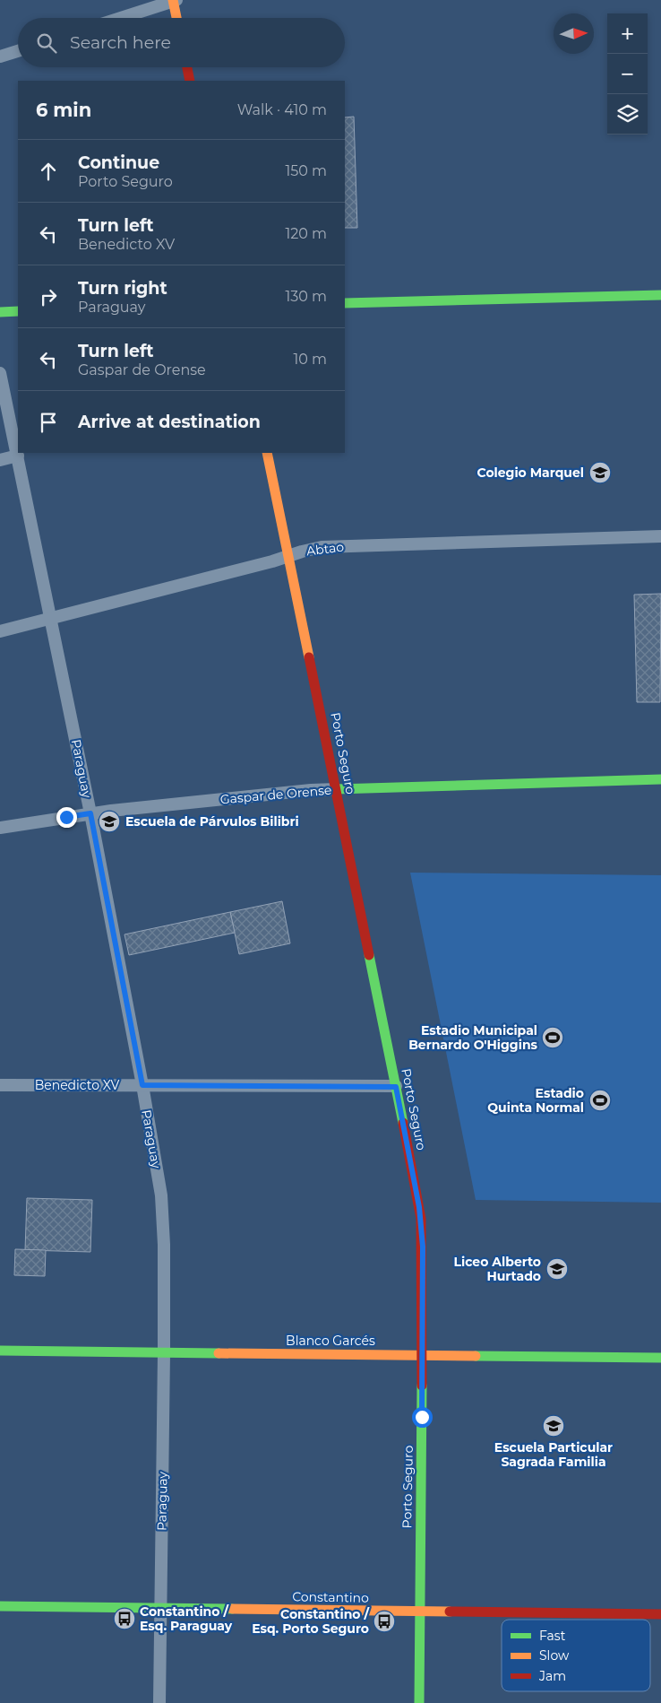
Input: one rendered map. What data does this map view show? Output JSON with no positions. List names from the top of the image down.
{
  "streets": {
    "street": [
      "Abtao",
      "Porto Seguro",
      "Paraguay",
      "Gaspar de Orense",
      "Benedicto XV",
      "Blanco Garcés",
      "Constantino"
    ]
  },
  "crossings": [
    ["Abtao", "Porto Seguro"],
    ["Abtao", "Paraguay"],
    ["Porto Seguro", "Gaspar de Orense"],
    ["Porto Seguro", "Benedicto XV"],
    ["Porto Seguro", "Blanco Garcés"],
    ["Porto Seguro", "Constantino"],
    ["Paraguay", "Gaspar de Orense"],
    ["Paraguay", "Benedicto XV"],
    ["Paraguay", "Blanco Garcés"],
    ["Paraguay", "Constantino"]
  ],
  "places": {
    "school or university": [
      "Colegio Marquel",
      "Escuela de Párvulos Bilibri",
      "Liceo Alberto Hurtado",
      "Escuela Particular Sagrada Familia"
    ],
    "sports": ["Estadio Municipal Bernardo O'Higgins", "Estadio Quinta Normal"],
    "bus stop": ["Constantino / Esq. Paraguay", "Constantino / Esq. Porto Seguro"]
  },
  "legend": ["Fast", "Slow", "Jam"],
  "north": "right",
  "page": {
    "map_buttons": ["+", "−"],
    "search": "Search here",
    "heading": ["6 min", "Walk · 410 m"],
    "list": [
      ["Continue", "Porto Seguro", "150 m"],
      ["Turn left", "Benedicto XV", "120 m"],
      ["Turn right", "Paraguay", "130 m"],
      ["Turn left", "Gaspar de Orense", "10 m"],
      "Arrive at destination"
    ]
  }
}
